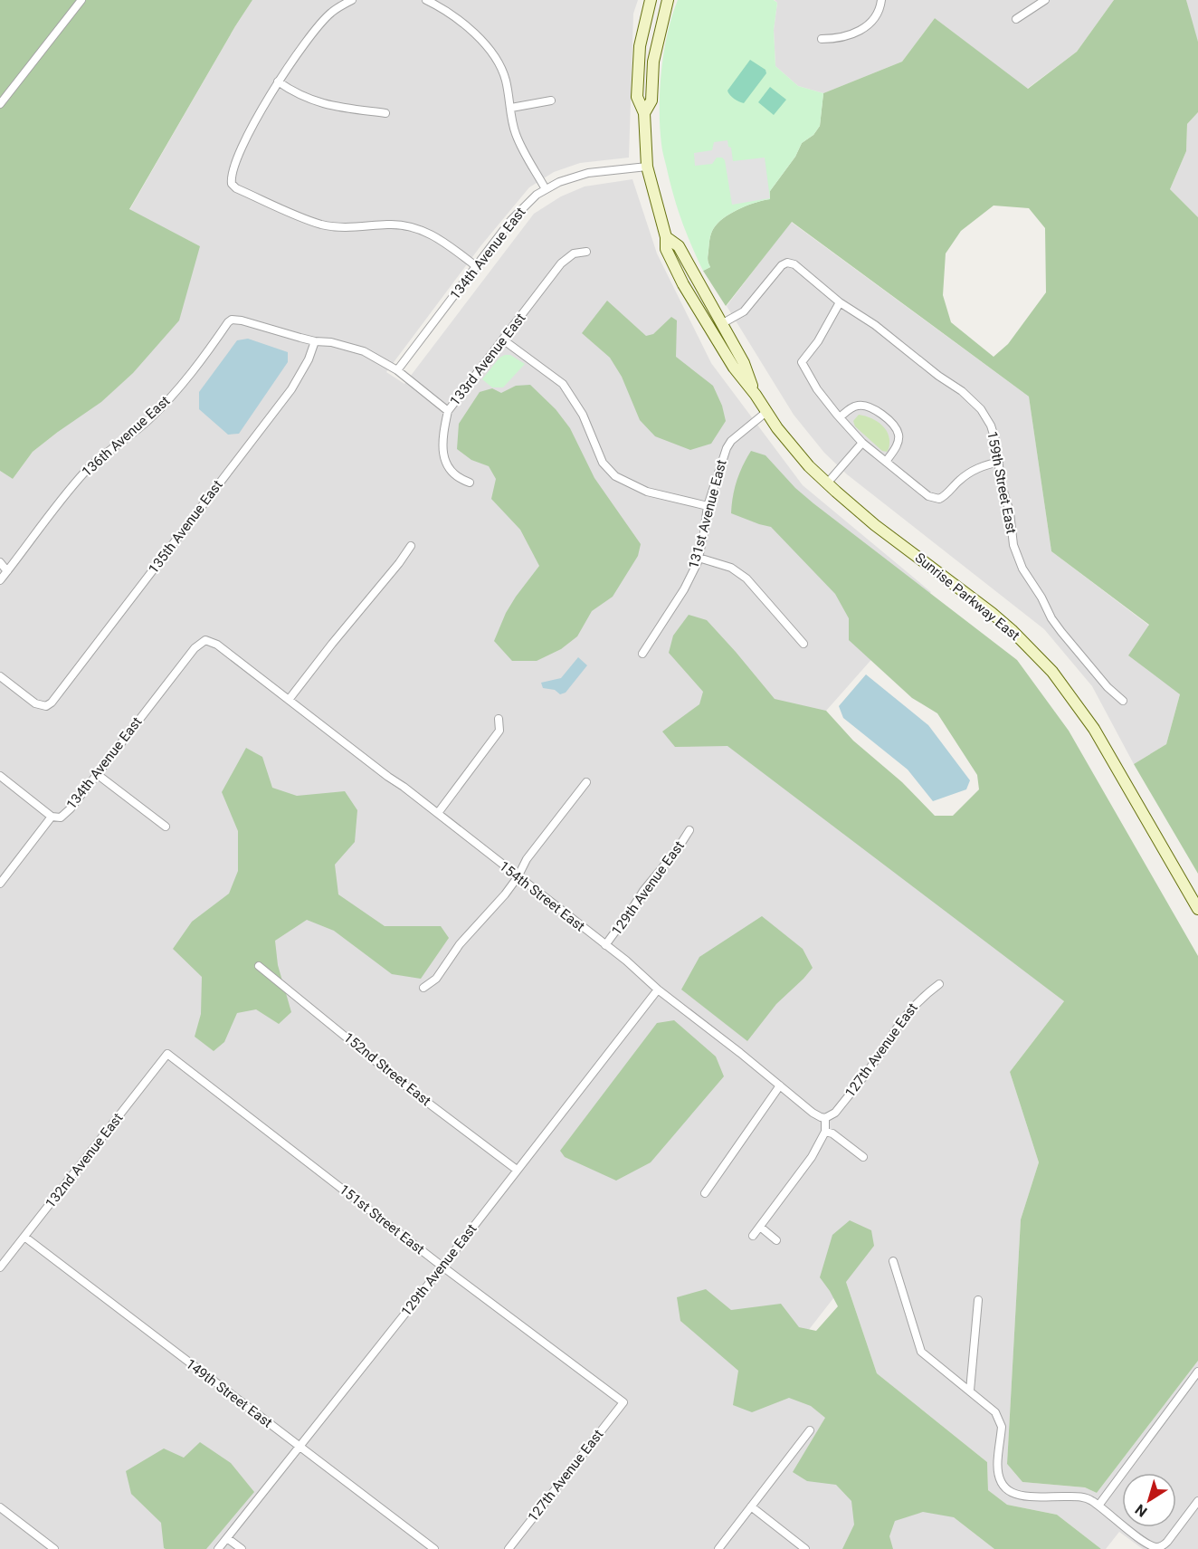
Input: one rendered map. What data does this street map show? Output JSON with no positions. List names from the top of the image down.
{
  "streets": {
    "street": [
      "134th Avenue East",
      "133rd Avenue East",
      "136th Avenue East",
      "159th Street East",
      "131st Avenue East",
      "135th Avenue East",
      "Sunrise Parkway East",
      "129th Avenue East",
      "154th Street East",
      "127th Avenue East",
      "152nd Street East",
      "132nd Avenue East",
      "151st Street East",
      "149th Street East"
    ]
  },
  "crossings": [
    ["134th Avenue East", "Sunrise Parkway East"],
    ["134th Avenue East", "154th Street East"],
    ["136th Avenue East", "135th Avenue East"],
    ["159th Street East", "Sunrise Parkway East"],
    ["131st Avenue East", "Sunrise Parkway East"],
    ["129th Avenue East", "154th Street East"],
    ["129th Avenue East", "152nd Street East"],
    ["129th Avenue East", "151st Street East"],
    ["129th Avenue East", "149th Street East"],
    ["154th Street East", "127th Avenue East"],
    ["127th Avenue East", "151st Street East"],
    ["132nd Avenue East", "151st Street East"],
    ["132nd Avenue East", "149th Street East"]
  ],
  "north": "bottom left"
}
